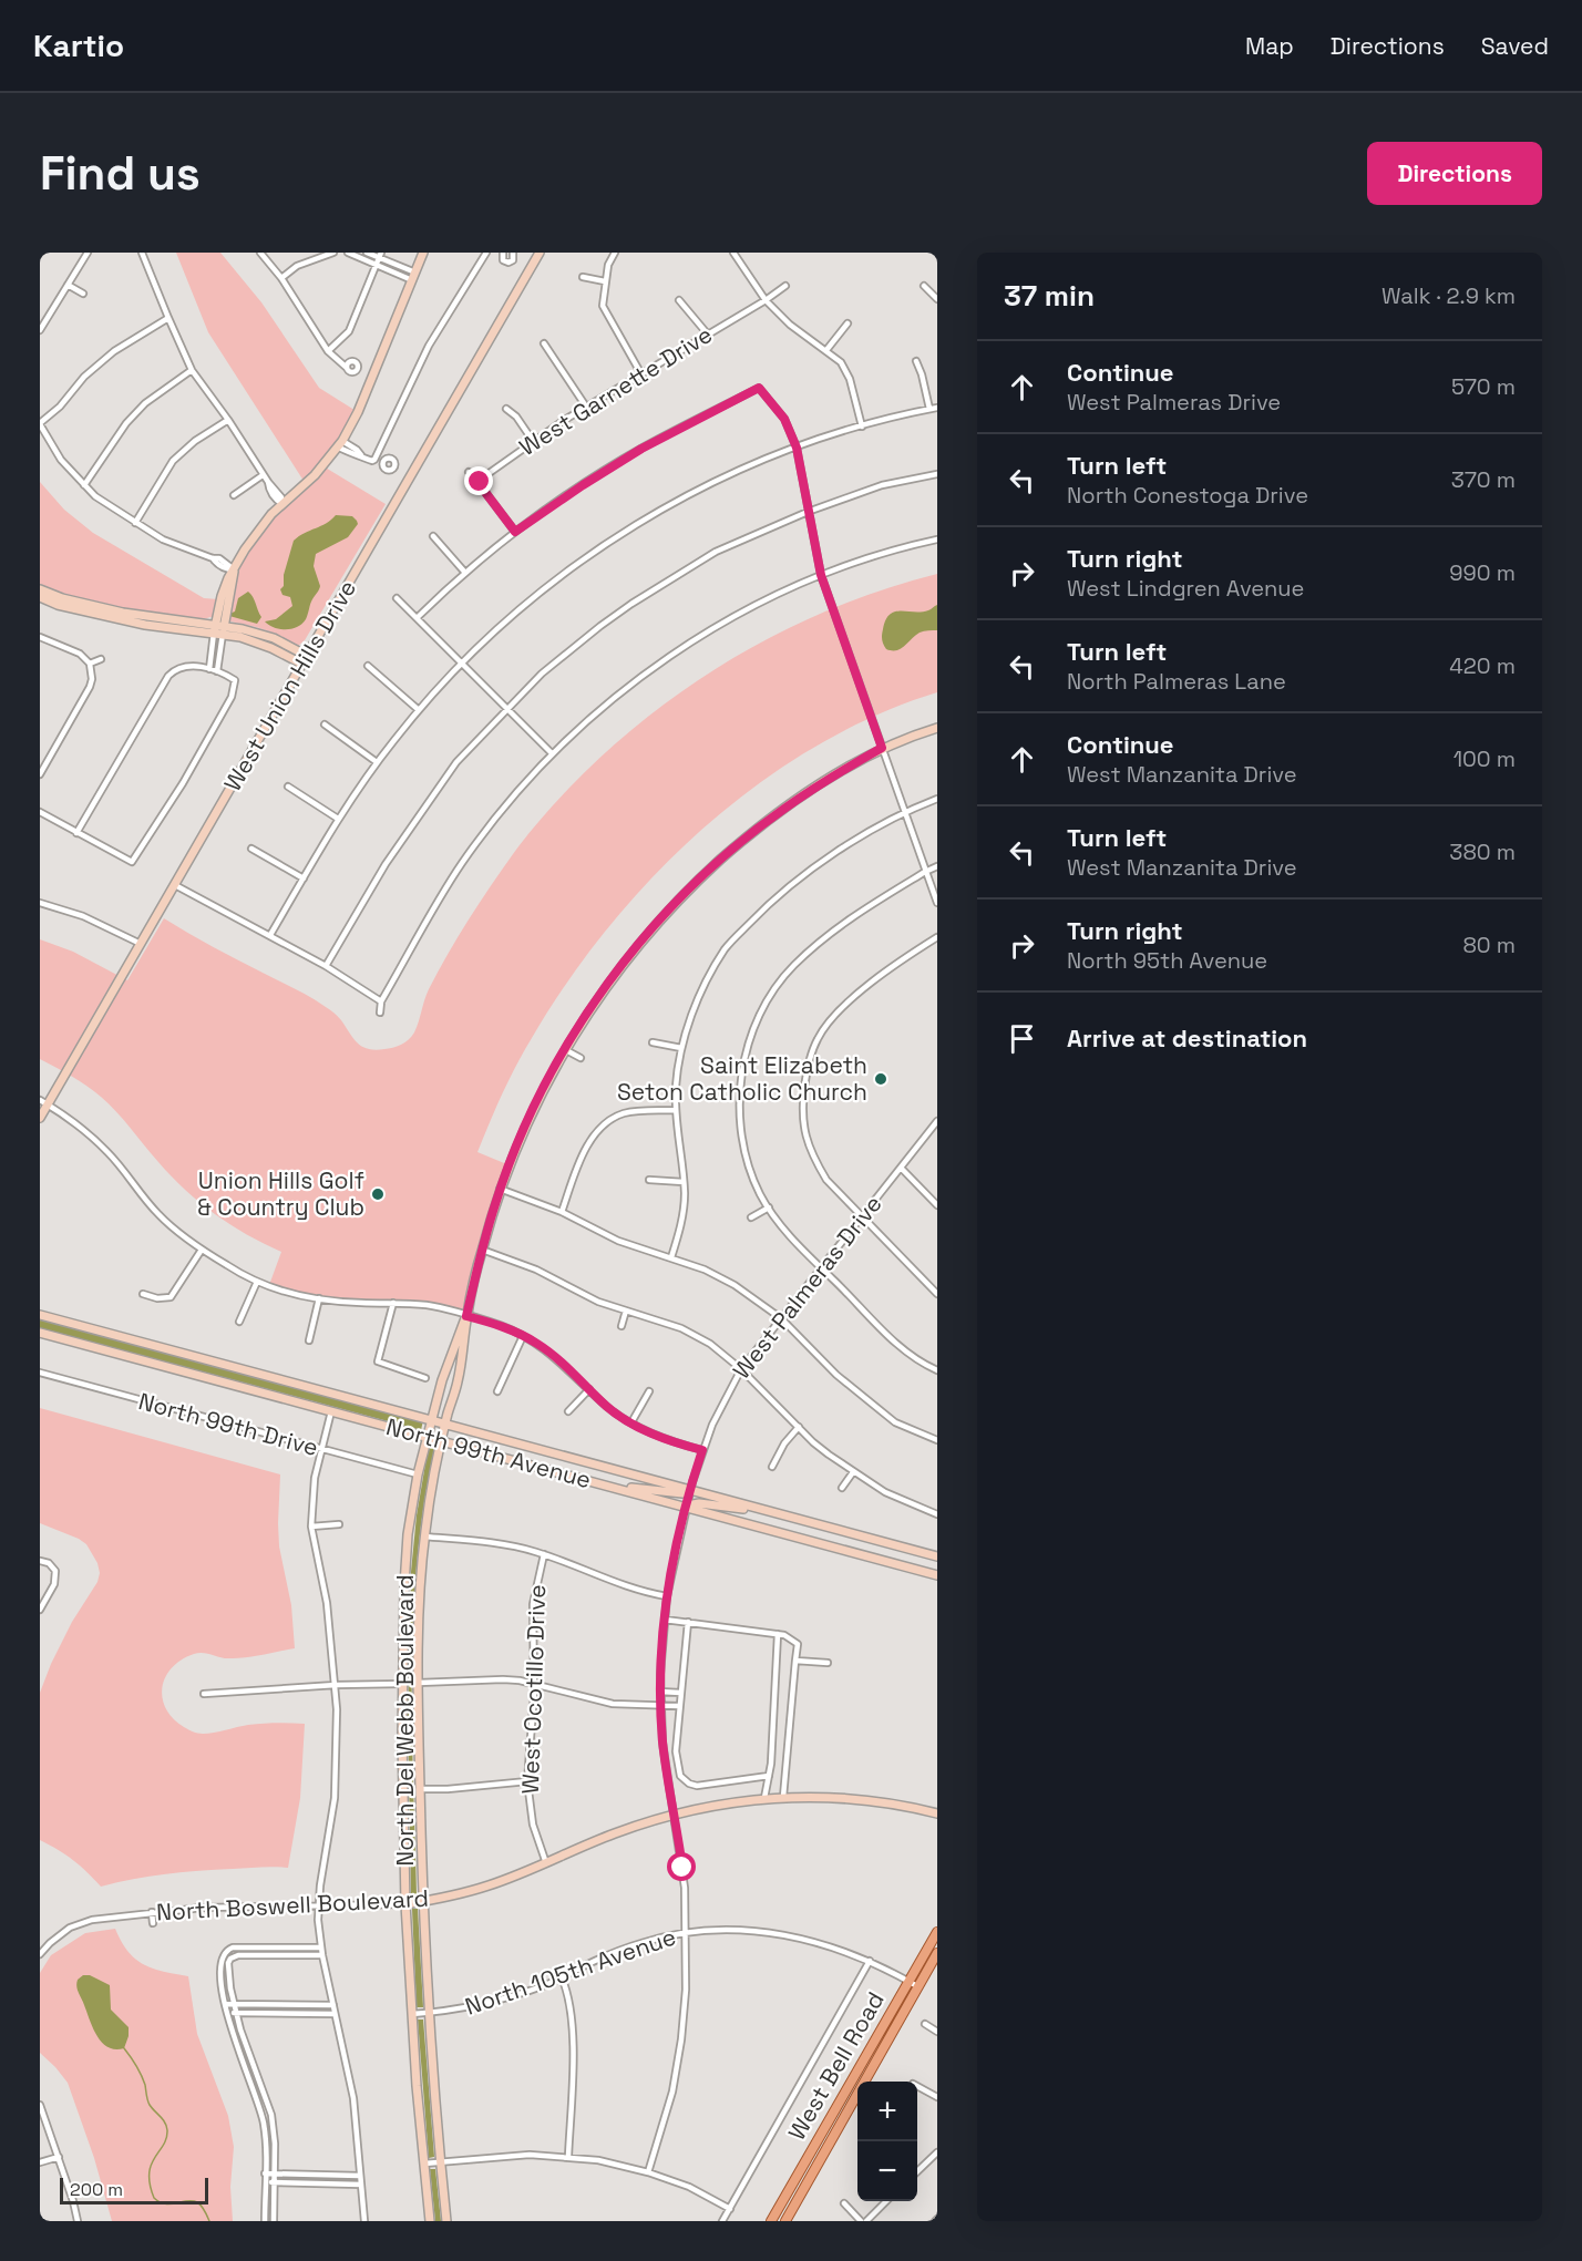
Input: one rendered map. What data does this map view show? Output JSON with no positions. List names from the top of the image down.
{
  "streets": {
    "main road": ["West Bell Road"],
    "street": [
      "West Garnette Drive",
      "West Union Hills Drive",
      "West Palmeras Drive",
      "North 99th Drive",
      "North 99th Avenue",
      "West Ocotillo Drive",
      "North Del Webb Boulevard",
      "North Boswell Boulevard",
      "North 105th Avenue"
    ]
  },
  "crossings": [
    ["West Palmeras Drive", "North 99th Avenue"],
    ["West Palmeras Drive", "North Boswell Boulevard"],
    ["West Palmeras Drive", "North 105th Avenue"],
    ["North 99th Drive", "North Del Webb Boulevard"],
    ["North 99th Avenue", "North Del Webb Boulevard"],
    ["West Ocotillo Drive", "North Boswell Boulevard"],
    ["North Del Webb Boulevard", "North Boswell Boulevard"],
    ["North Del Webb Boulevard", "North 105th Avenue"],
    ["North 105th Avenue", "West Bell Road"]
  ],
  "places": ["Saint Elizabeth Seton Catholic Church", "Union Hills Golf & Country Club"],
  "scale_bar": "200 m",
  "page": {
    "header": "Kartio",
    "nav": ["Map", "Directions", "Saved"],
    "buttons": "Directions",
    "title": "Find us",
    "heading": ["37 min", "Walk · 2.9 km"],
    "list": [
      ["Continue", "West Palmeras Drive", "570 m"],
      ["Turn left", "North Conestoga Drive", "370 m"],
      ["Turn right", "West Lindgren Avenue", "990 m"],
      ["Turn left", "North Palmeras Lane", "420 m"],
      ["Continue", "West Manzanita Drive", "100 m"],
      ["Turn left", "West Manzanita Drive", "380 m"],
      ["Turn right", "North 95th Avenue", "80 m"],
      "Arrive at destination"
    ],
    "map_buttons": ["+", "−"],
    "scale": "200 m"
  }
}
